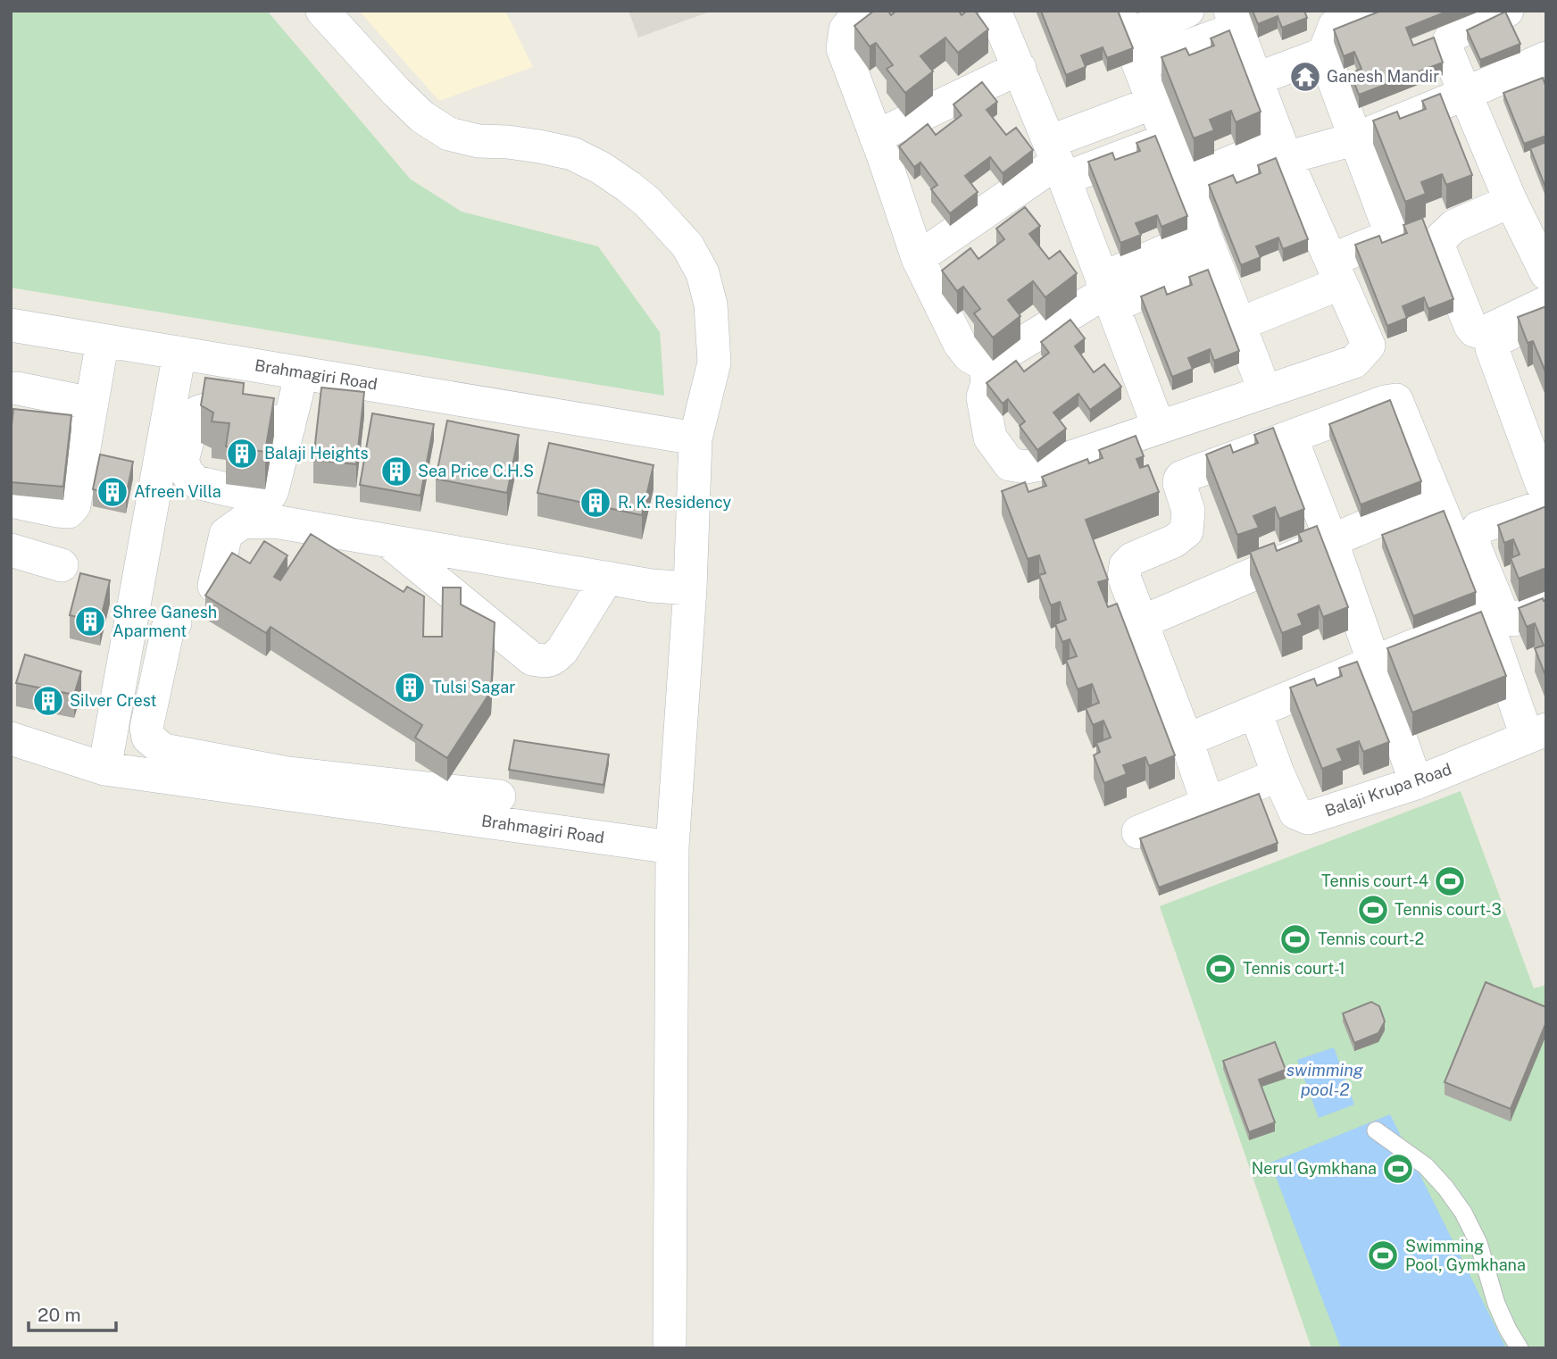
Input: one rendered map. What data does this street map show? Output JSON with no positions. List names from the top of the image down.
{
  "streets": {
    "street": ["Brahmagiri Road", "Balaji Krupa Road"]
  },
  "water": ["swimming pool-2"],
  "places": {
    "temple": ["Ganesh Mandir"],
    "building": [
      "Balaji Heights",
      "Sea Price C.H.S",
      "Afreen Villa",
      "R. K. Residency",
      "Shree Ganesh Aparment",
      "Tulsi Sagar",
      "Silver Crest"
    ],
    "sports": [
      "Tennis court-4",
      "Tennis court-3",
      "Tennis court-2",
      "Tennis court-1",
      "Nerul Gymkhana",
      "Swimming Pool, Gymkhana"
    ]
  },
  "scale_bar": "20 m"
}
